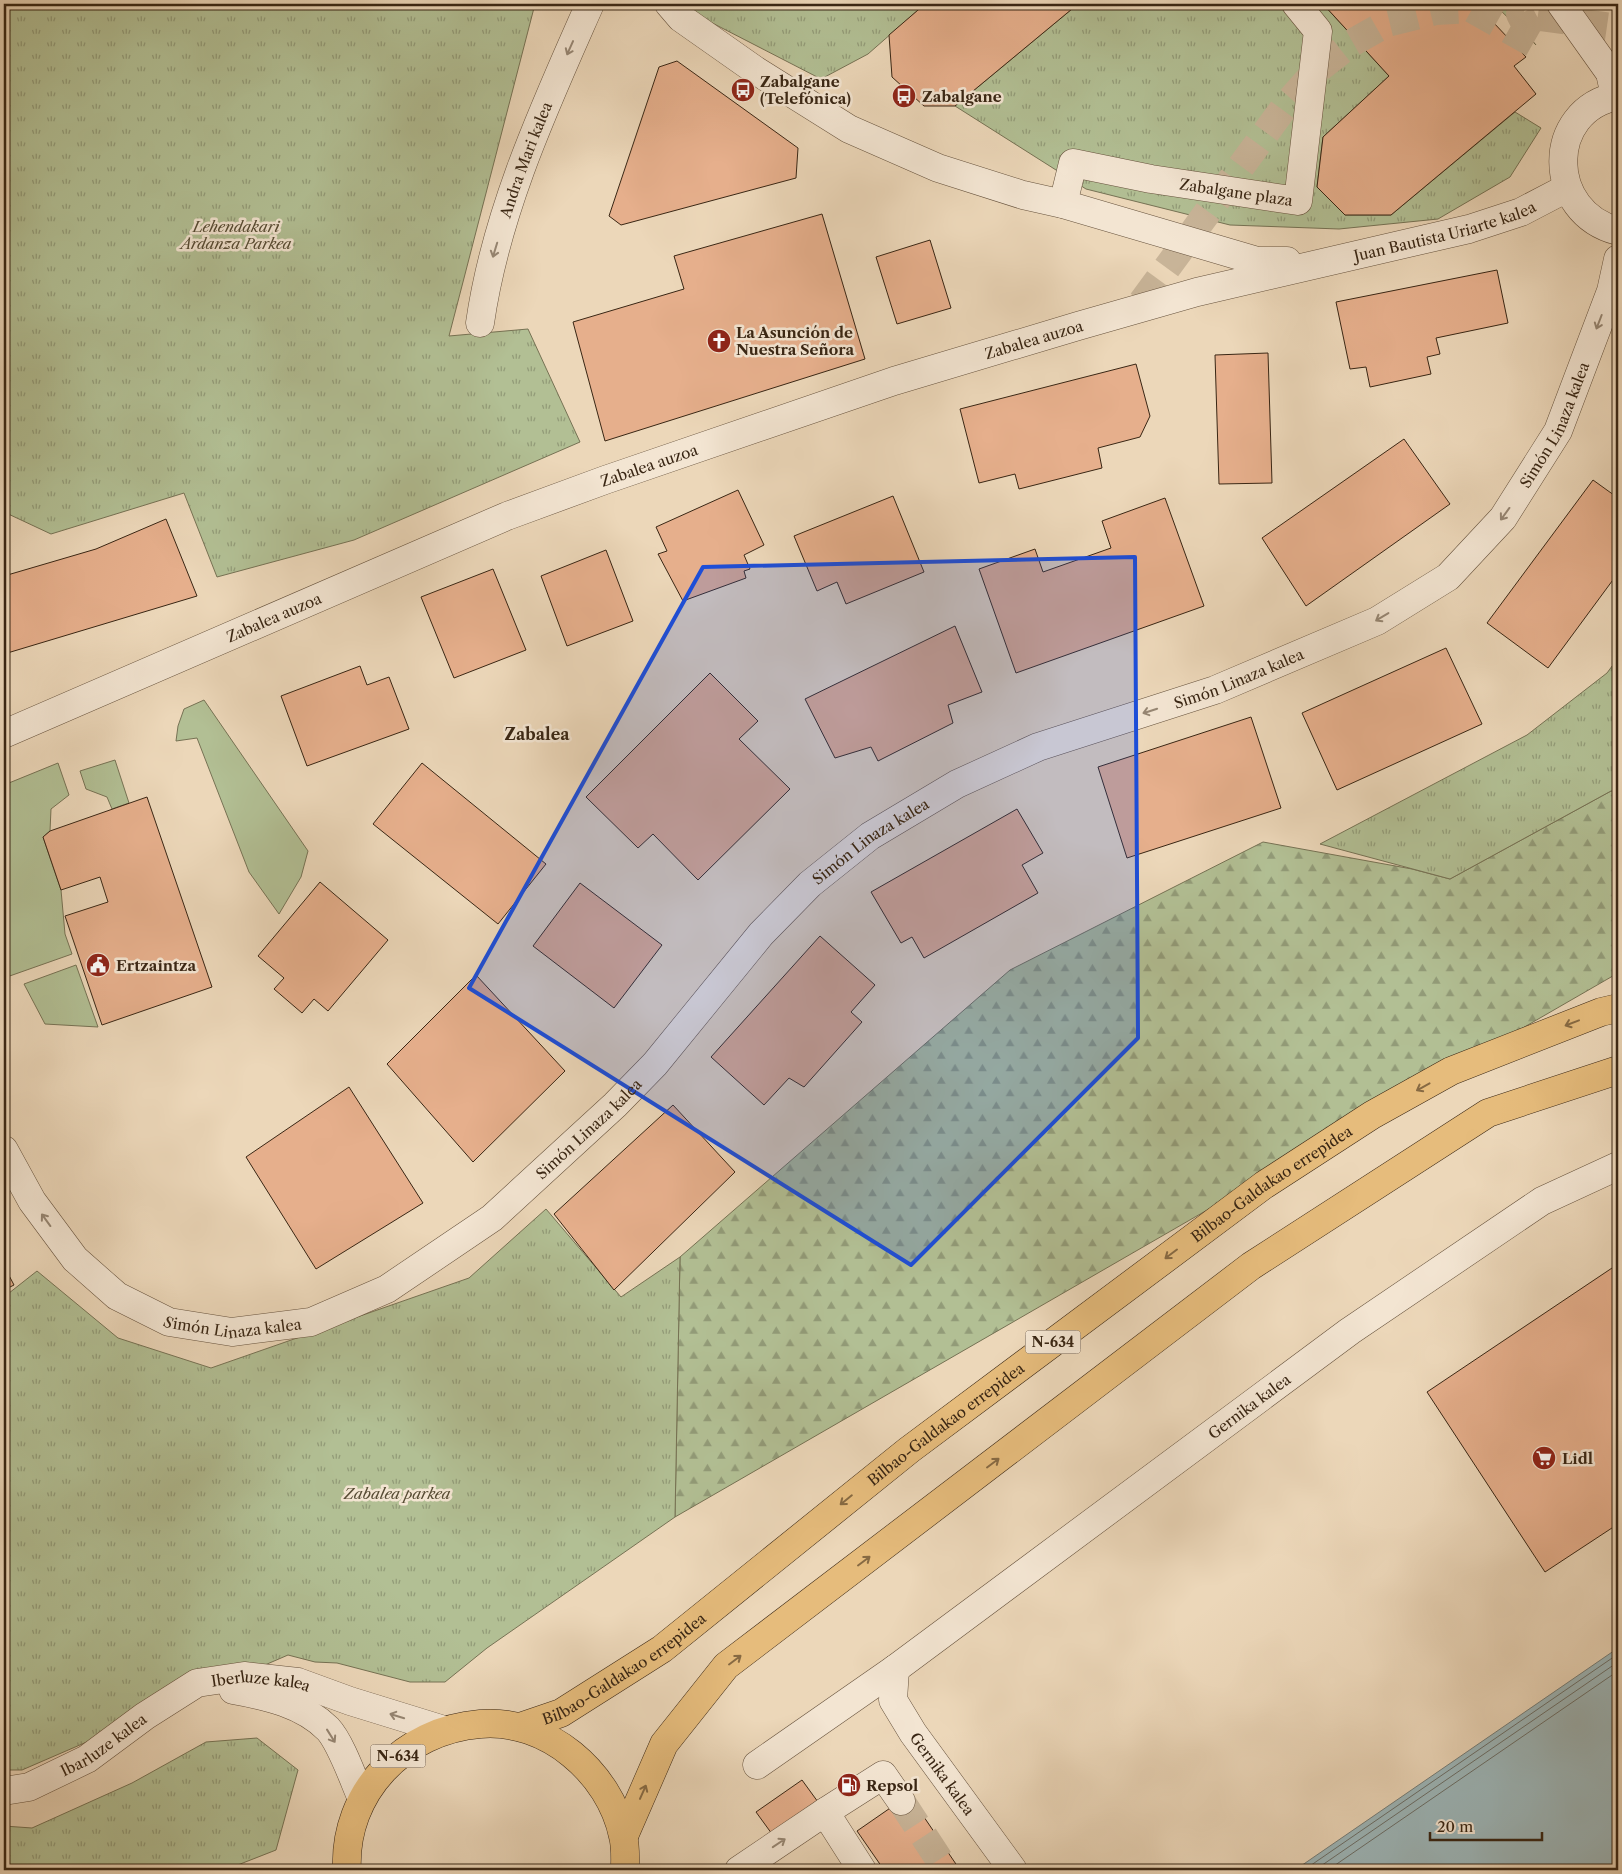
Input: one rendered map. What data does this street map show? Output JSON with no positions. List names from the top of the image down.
{
  "streets": {
    "highway": ["Bilbao-Galdakao errepidea", "N-634"],
    "street": [
      "Andra Mari kalea",
      "Zabalgane plaza",
      "Juan Bautista Uriarte kalea",
      "Zabalea auzoa",
      "Simón Linaza kalea",
      "Gernika kalea",
      "Iberluze kalea",
      "Ibarluze kalea"
    ]
  },
  "crossings": [
    ["Juan Bautista Uriarte kalea", "Zabalea auzoa"],
    ["Bilbao-Galdakao errepidea", "Iberluze kalea"],
    ["Iberluze kalea", "Ibarluze kalea"]
  ],
  "one_way": ["Andra Mari kalea", "Simón Linaza kalea"],
  "districts": ["Zabalea"],
  "parks": ["Lehendakari Ardanza Parkea", "Zabalea parkea"],
  "places": {
    "bus stop": ["Zabalgane (Telefónica)", "Zabalgane"],
    "church": ["La Asunción de Nuestra Señora"],
    "public building": ["Ertzaintza"],
    "supermarket": ["Lidl"],
    "fuel station": ["Repsol"]
  },
  "scale_bar": "20 m"
}
